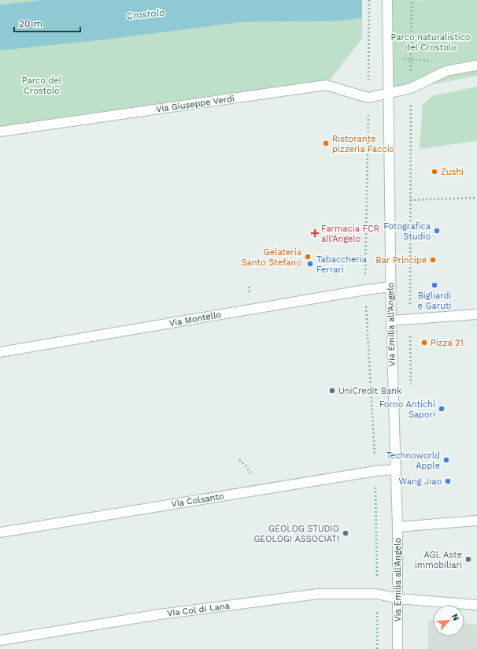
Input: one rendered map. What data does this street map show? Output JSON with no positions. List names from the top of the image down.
{
  "streets": {
    "street": [
      "Via Giuseppe Verdi",
      "Via Montello",
      "Via Emilia all'Angelo",
      "Via Colsanto",
      "Via Col di Lana"
    ]
  },
  "crossings": [
    ["Via Giuseppe Verdi", "Via Emilia all'Angelo"],
    ["Via Montello", "Via Emilia all'Angelo"],
    ["Via Emilia all'Angelo", "Via Colsanto"],
    ["Via Emilia all'Angelo", "Via Col di Lana"]
  ],
  "water": ["Crostolo"],
  "parks": ["Parco naturalistico del Crostolo", "Parco del Crostolo"],
  "places": {
    "other": [
      "Ristorante pizzeria Faccio",
      "Zushi",
      "Fotografica Studio",
      "Gelateria Santo Stefano",
      "Bar Principe",
      "Tabaccheria Ferrari",
      "Bigliardi e Garuti",
      "Pizza 21",
      "UniCredit Bank",
      "Forno Antichi Sapori",
      "Technoworld Apple",
      "Wang Jiao",
      "GEOLOG STUDIO GEOLOGI ASSOCIATI",
      "AGL Aste immobiliari"
    ],
    "health": ["Farmacia FCR all'Angelo"]
  },
  "scale_bar": "20 m",
  "north": "top right"
}
